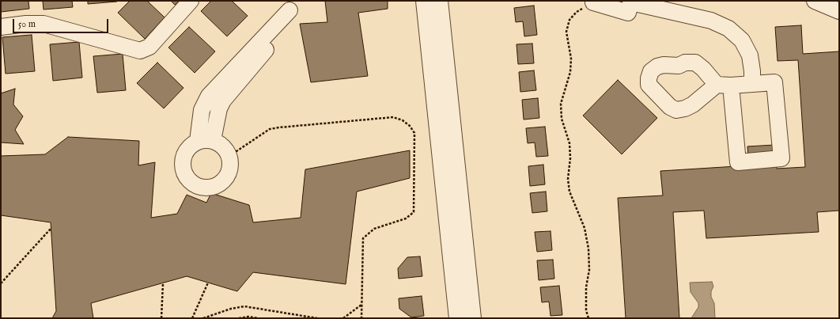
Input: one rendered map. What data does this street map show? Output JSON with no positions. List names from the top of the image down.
{
  "scale_bar": "50 m"
}
